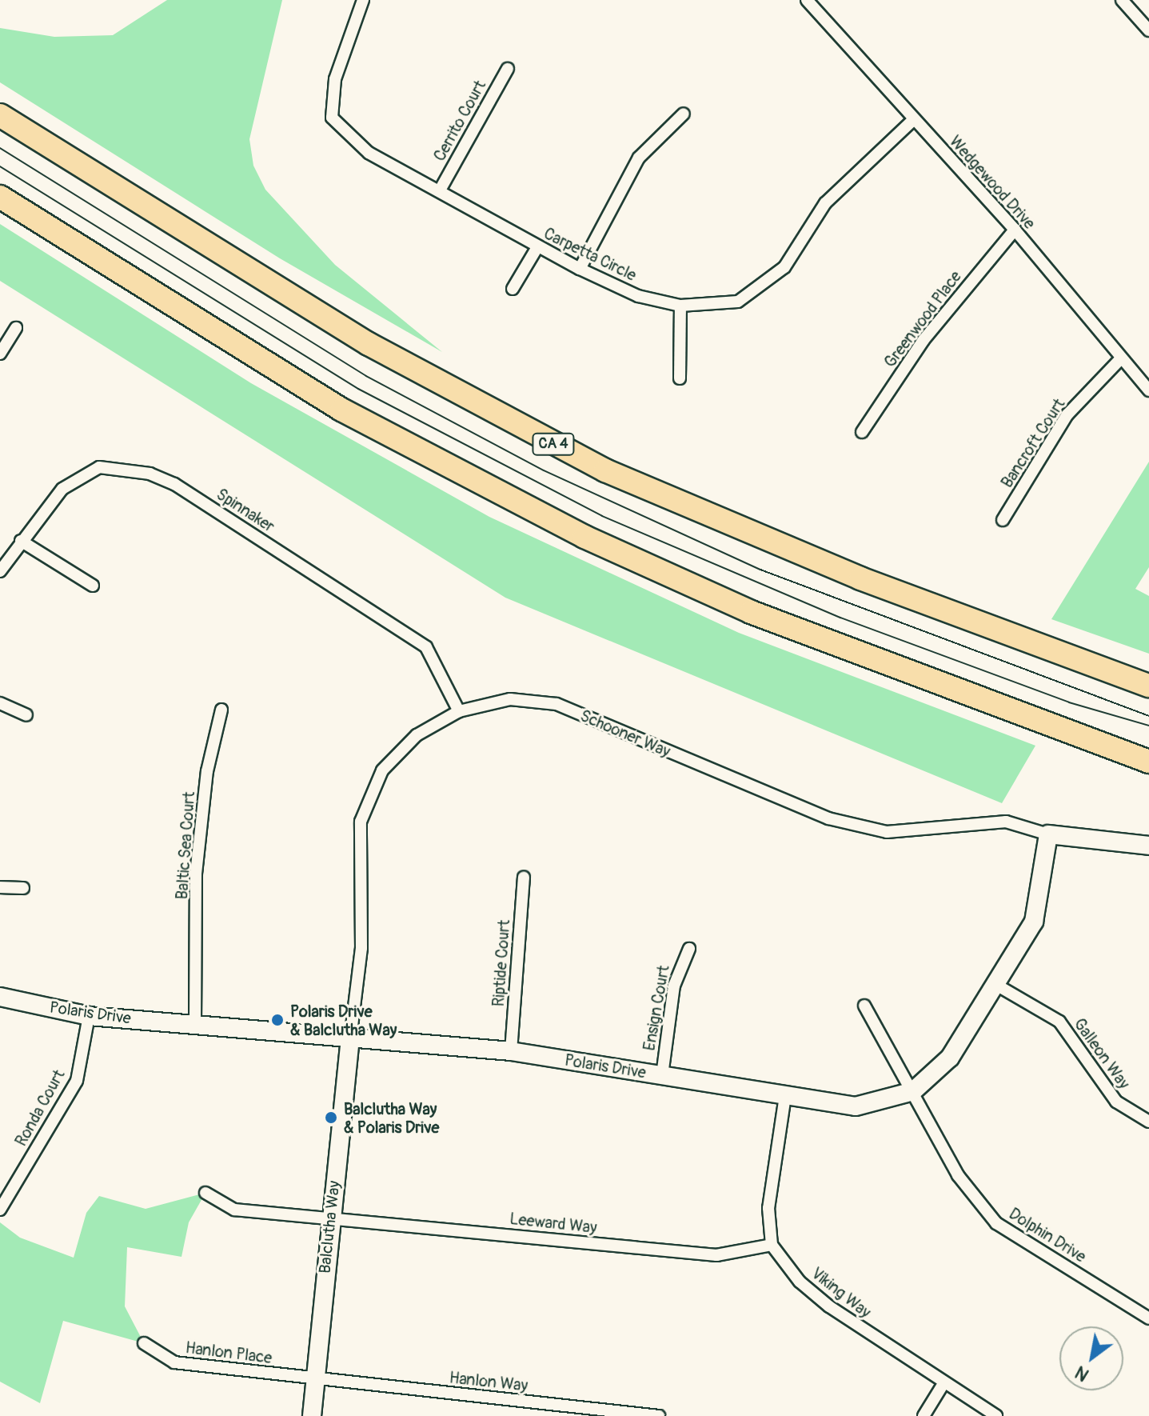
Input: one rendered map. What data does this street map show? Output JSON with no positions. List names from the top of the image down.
{
  "streets": {
    "highway": ["CA 4"],
    "street": [
      "Cerrito Court",
      "Wedgewood Drive",
      "Carpetta Circle",
      "Greenwood Place",
      "Bancroft Court",
      "Spinnaker",
      "Schooner Way",
      "Baltic Sea Court",
      "Riptide Court",
      "Ensign Court",
      "Polaris Drive",
      "Galleon Way",
      "Ronda Court",
      "Leeward Way",
      "Balclutha Way",
      "Dolphin Drive",
      "Viking Way",
      "Hanlon Place",
      "Hanlon Way"
    ]
  },
  "crossings": [
    ["Cerrito Court", "Carpetta Circle"],
    ["Wedgewood Drive", "Carpetta Circle"],
    ["Wedgewood Drive", "Greenwood Place"],
    ["Wedgewood Drive", "Bancroft Court"],
    ["Spinnaker", "Schooner Way"],
    ["Schooner Way", "Polaris Drive"],
    ["Schooner Way", "Balclutha Way"],
    ["Baltic Sea Court", "Polaris Drive"],
    ["Riptide Court", "Polaris Drive"],
    ["Ensign Court", "Polaris Drive"],
    ["Polaris Drive", "Galleon Way"],
    ["Polaris Drive", "Ronda Court"],
    ["Polaris Drive", "Balclutha Way"],
    ["Polaris Drive", "Dolphin Drive"],
    ["Leeward Way", "Balclutha Way"],
    ["Leeward Way", "Viking Way"],
    ["Balclutha Way", "Hanlon Place"],
    ["Balclutha Way", "Hanlon Way"],
    ["Hanlon Place", "Hanlon Way"]
  ],
  "places": ["Polaris Drive & Balclutha Way", "Balclutha Way & Polaris Drive"],
  "north": "bottom left"
}
